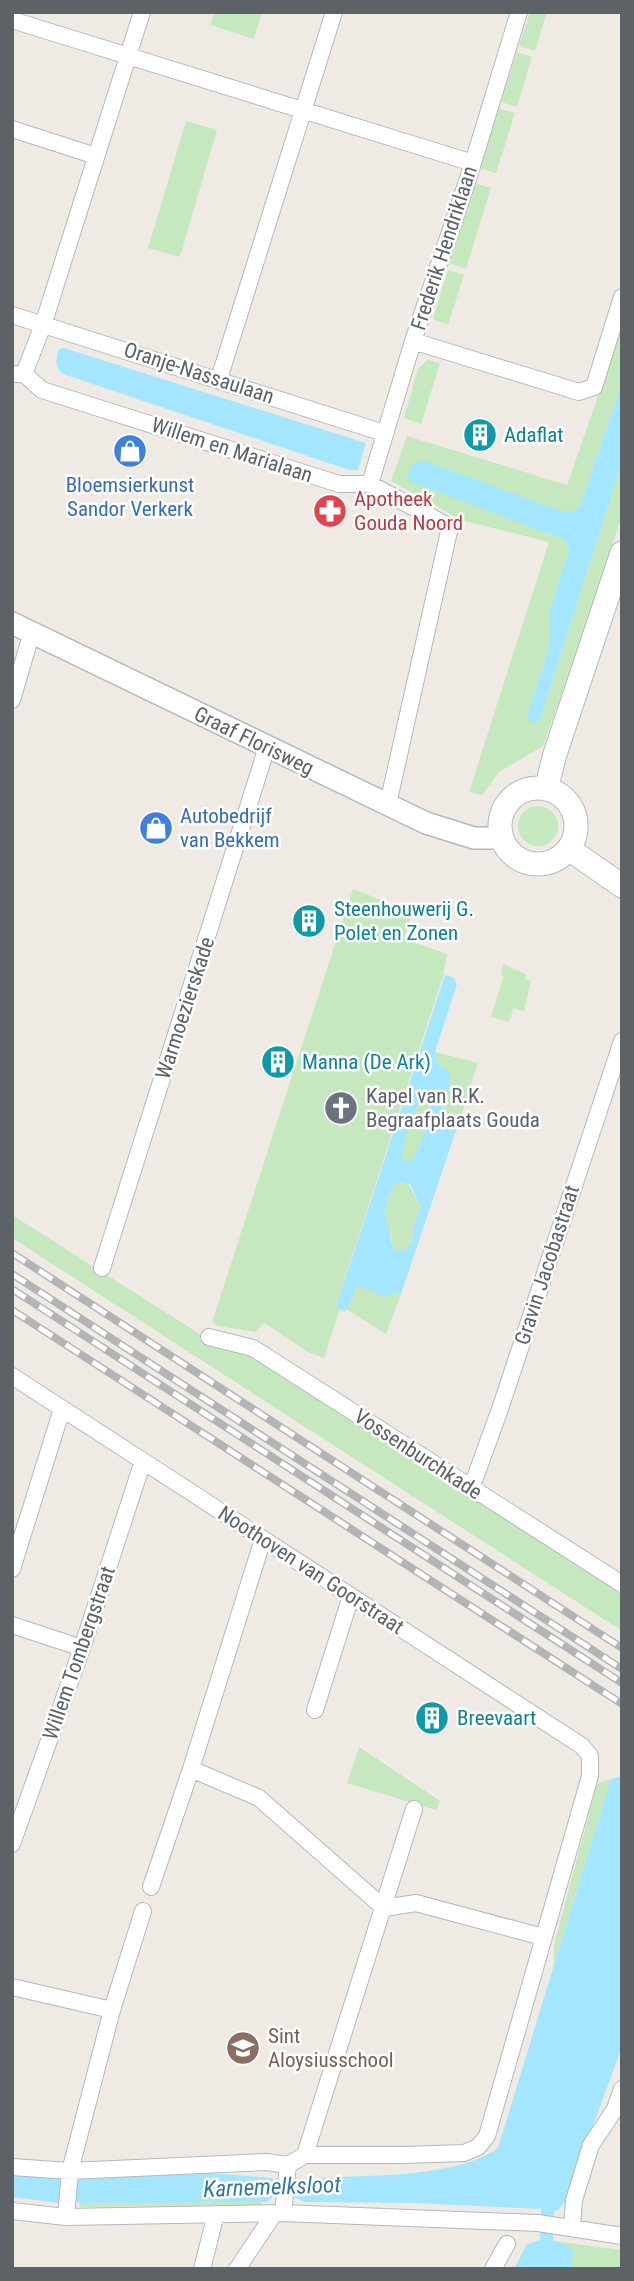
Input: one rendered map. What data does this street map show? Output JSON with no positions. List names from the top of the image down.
{
  "streets": {
    "street": [
      "Frederik Hendriklaan",
      "Oranje-Nassaulaan",
      "Willem en Marialaan",
      "Graaf Florisweg",
      "Warmoezierskade",
      "Gravin Jacobastraat",
      "Vossenburchkade",
      "Noothoven van Goorstraat",
      "Willem Tombergstraat"
    ]
  },
  "crossings": [
    ["Frederik Hendriklaan", "Oranje-Nassaulaan"],
    ["Frederik Hendriklaan", "Willem en Marialaan"],
    ["Willem en Marialaan", "Graaf Florisweg"],
    ["Graaf Florisweg", "Warmoezierskade"],
    ["Gravin Jacobastraat", "Vossenburchkade"],
    ["Noothoven van Goorstraat", "Willem Tombergstraat"]
  ],
  "water": ["Karnemelksloot"],
  "places": {
    "building": [
      "Adaflat",
      "Steenhouwerij G. Polet en Zonen",
      "Manna (De Ark)",
      "Breevaart"
    ],
    "shop": ["Bloemsierkunst Sandor Verkerk", "Autobedrijf van Bekkem"],
    "pharmacy": ["Apotheek Gouda Noord"],
    "church": ["Kapel van R.K. Begraafplaats Gouda"],
    "school or university": ["Sint Aloysiusschool"]
  }
}
